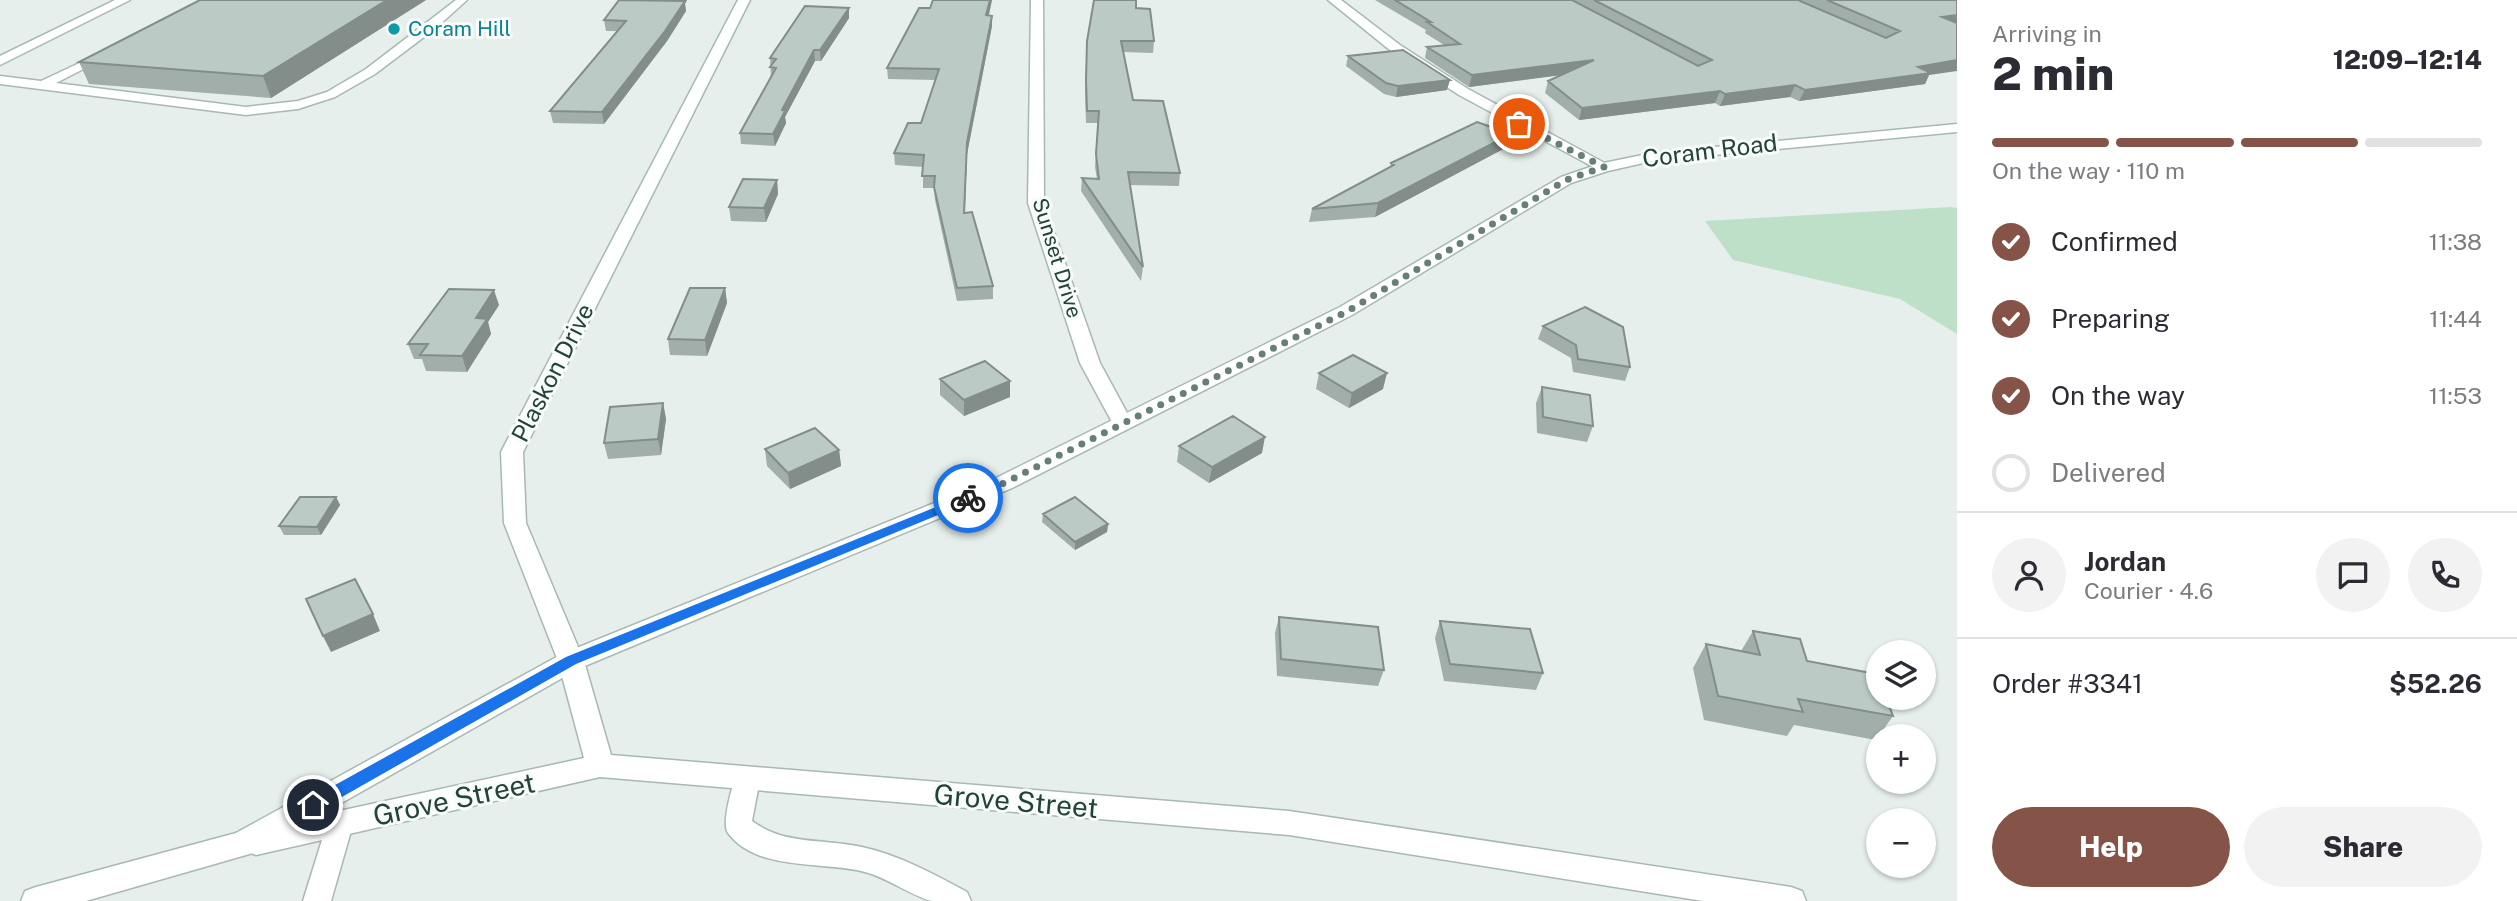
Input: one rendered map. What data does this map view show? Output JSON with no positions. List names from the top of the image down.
{
  "streets": {
    "street": [
      "Coram Road",
      "Sunset Drive",
      "Plaskon Drive",
      "Grove Street"
    ]
  },
  "crossings": [
    ["Coram Road", "Sunset Drive"],
    ["Coram Road", "Plaskon Drive"],
    ["Coram Road", "Grove Street"],
    ["Plaskon Drive", "Grove Street"]
  ],
  "places": ["Coram Hill"],
  "page": {
    "heading": ["2 min", "Arriving in", "12:09–12:14"],
    "panel": [
      "Jordan",
      "Courier · 4.6",
      "Order #3341",
      "$52.26"
    ],
    "bar": "On the way · 110 m",
    "list": [
      ["Confirmed", "11:38"],
      ["Preparing", "11:44"],
      ["On the way", "11:53"],
      "Delivered"
    ],
    "map_buttons": ["+", "−"],
    "buttons": ["Help", "Share"]
  }
}
